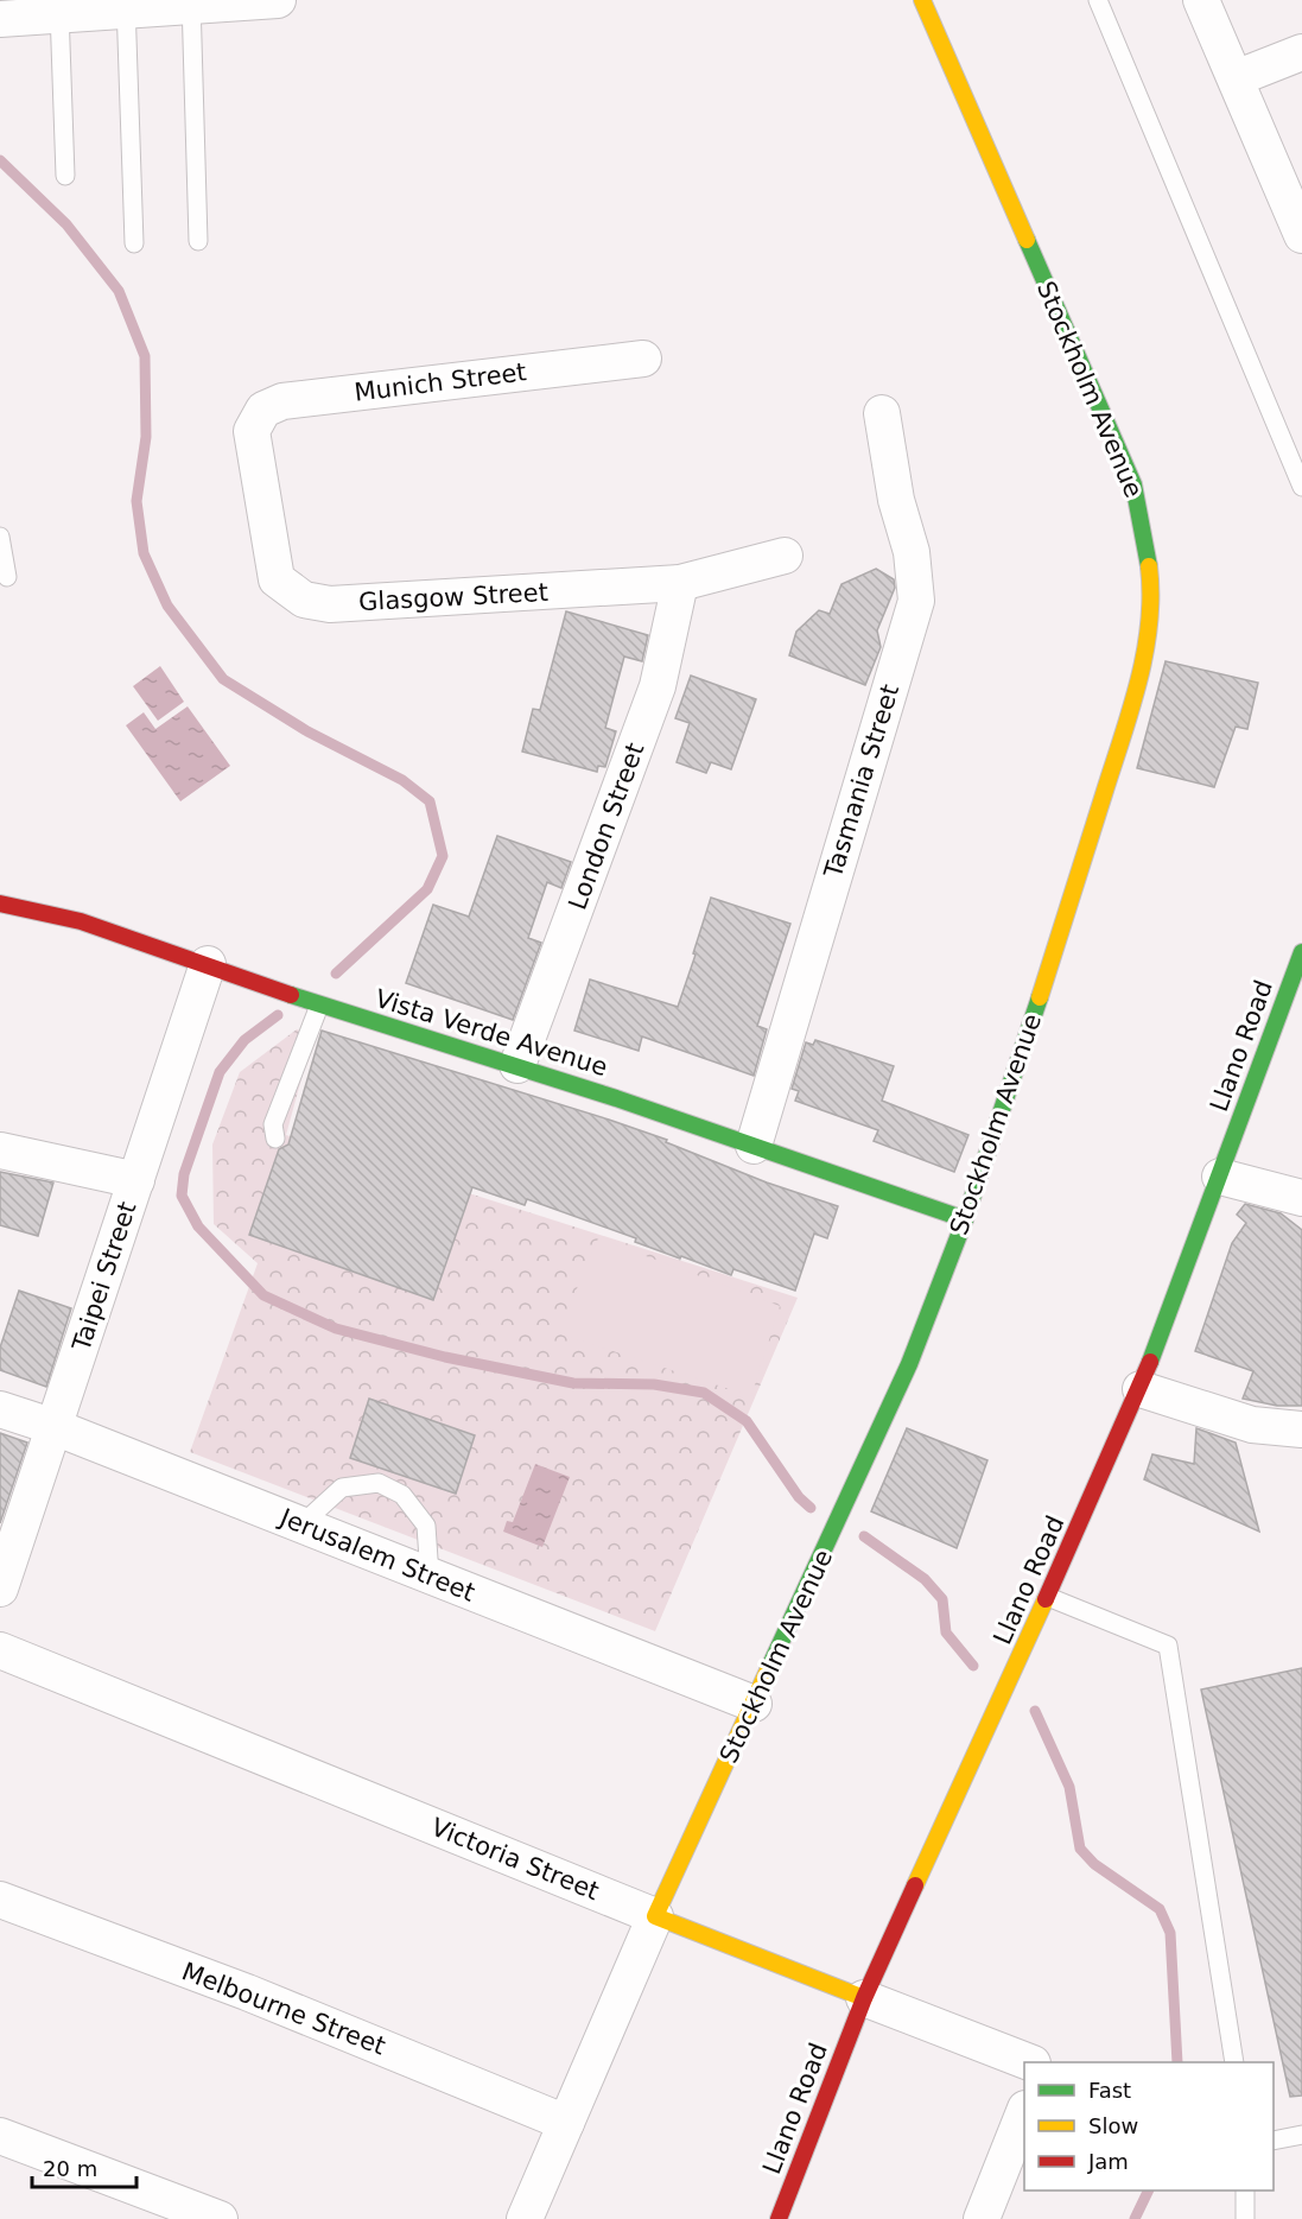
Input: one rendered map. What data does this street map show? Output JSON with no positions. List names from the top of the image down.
{
  "streets": {
    "street": [
      "Munich Street",
      "Stockholm Avenue",
      "Glasgow Street",
      "Tasmania Street",
      "London Street",
      "Vista Verde Avenue",
      "Llano Road",
      "Taipei Street",
      "Jerusalem Street",
      "Victoria Street",
      "Melbourne Street"
    ]
  },
  "crossings": [
    ["Munich Street", "Glasgow Street"],
    ["Stockholm Avenue", "Vista Verde Avenue"],
    ["Stockholm Avenue", "Jerusalem Street"],
    ["Stockholm Avenue", "Victoria Street"],
    ["Stockholm Avenue", "Melbourne Street"],
    ["Glasgow Street", "London Street"],
    ["Tasmania Street", "Vista Verde Avenue"],
    ["London Street", "Vista Verde Avenue"],
    ["Vista Verde Avenue", "Taipei Street"],
    ["Llano Road", "Victoria Street"],
    ["Taipei Street", "Jerusalem Street"]
  ],
  "legend": ["Fast", "Slow", "Jam"],
  "scale_bar": "20 m"
}
